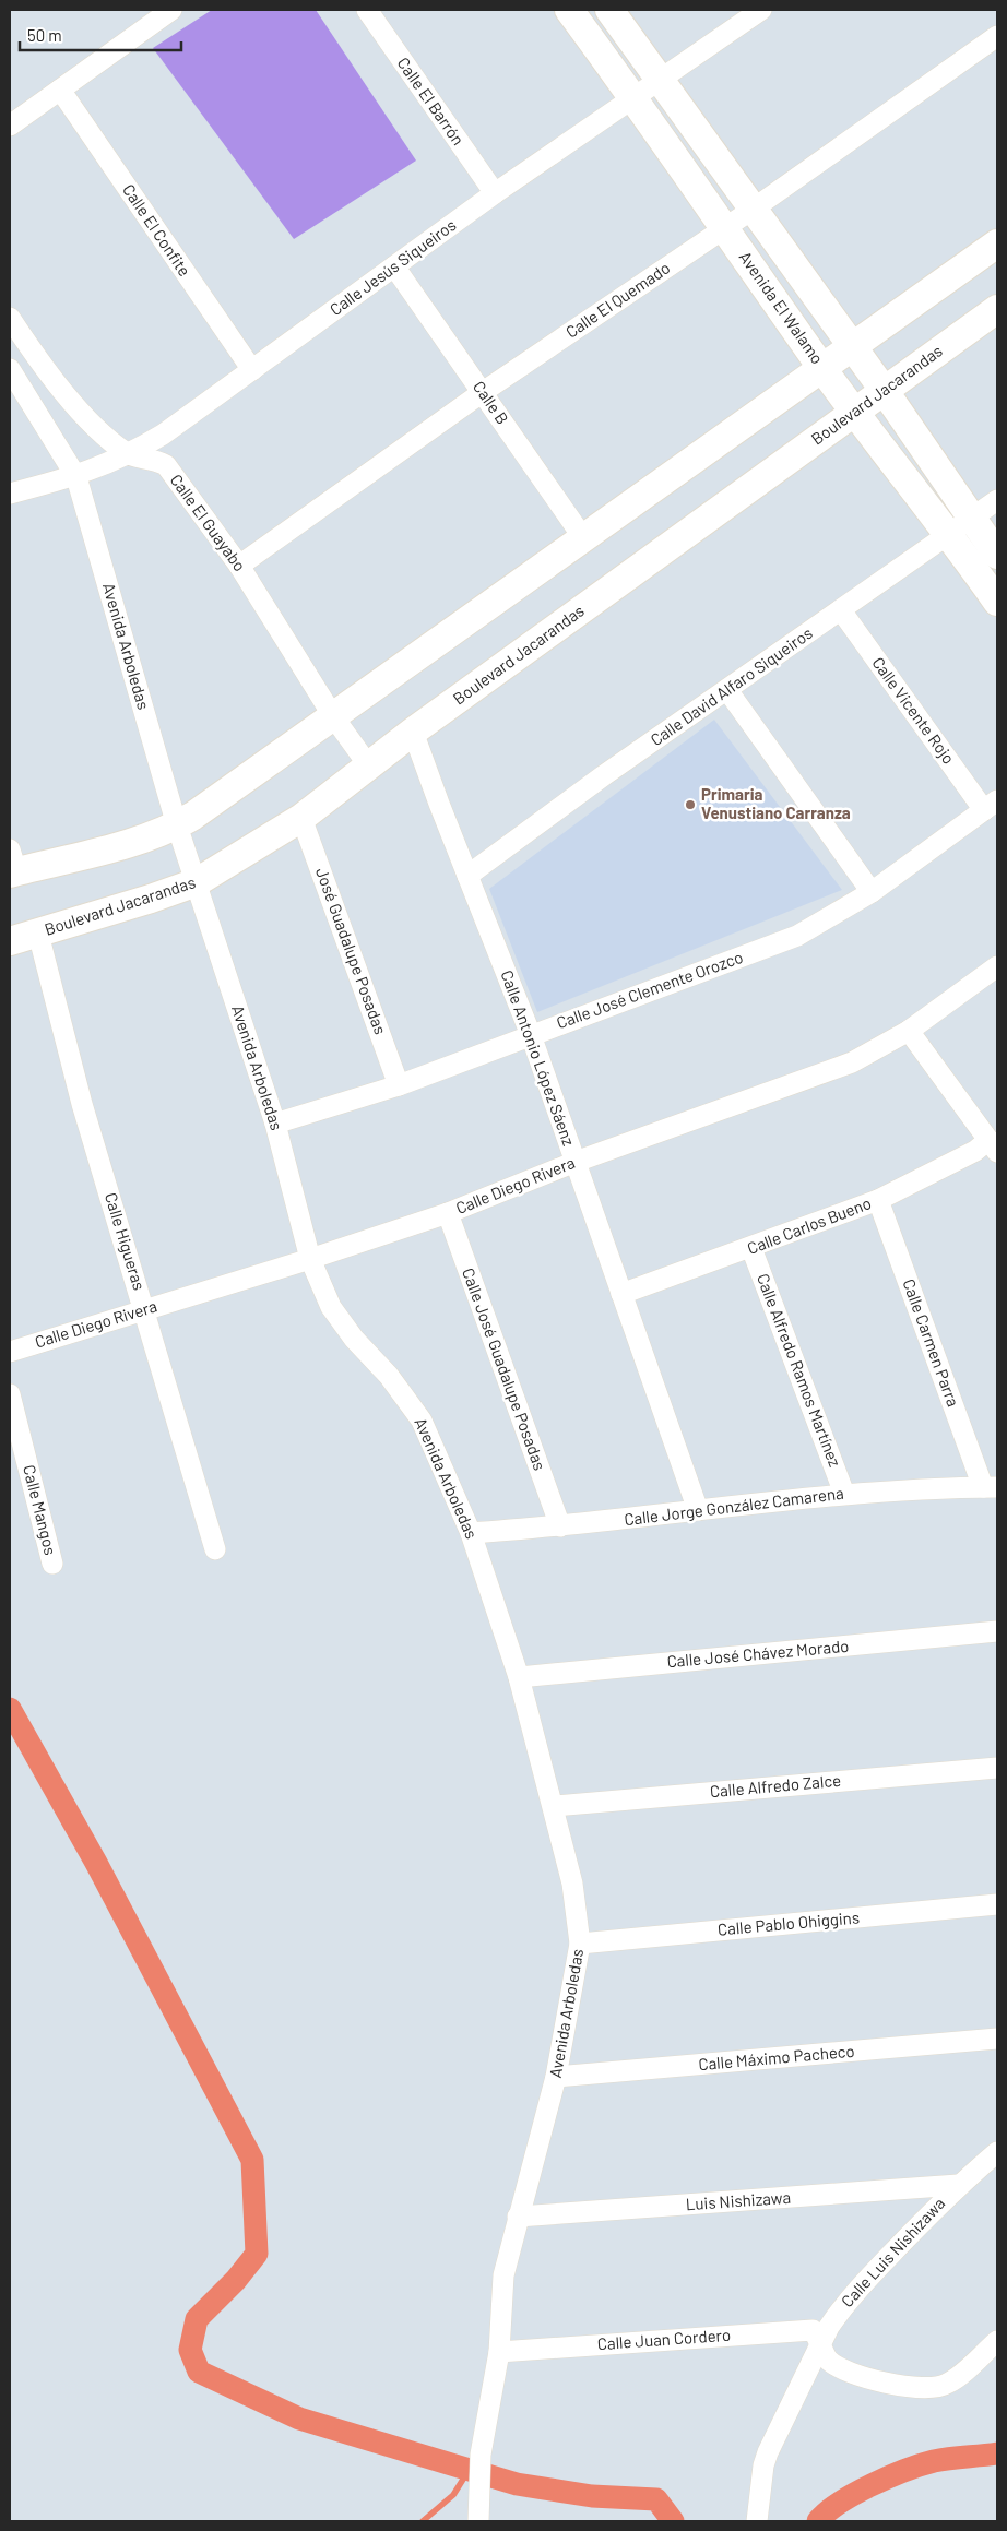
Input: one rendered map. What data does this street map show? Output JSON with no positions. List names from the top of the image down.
{
  "streets": {
    "main road": ["Avenida El Walamo", "Boulevard Jacarandas"],
    "street": [
      "Calle El Barrón",
      "Calle El Confite",
      "Calle Jesús Siqueiros",
      "Calle El Quemado",
      "Calle B",
      "Calle El Guayabo",
      "Avenida Arboledas",
      "Calle David Alfaro Siqueiros",
      "Calle Vicente Rojo",
      "José Guadalupe Posadas",
      "Calle José Clemente Orozco",
      "Calle Antonio López Sáenz",
      "Calle Diego Rivera",
      "Calle Carlos Bueno",
      "Calle Higueras",
      "Calle Carmen Parra",
      "Calle José Guadalupe Posadas",
      "Calle Alfredo Ramos Martínez",
      "Calle Jorge González Camarena",
      "Calle Mangos",
      "Calle José Chávez Morado",
      "Calle Alfredo Zalce",
      "Calle Pablo Ohiggins",
      "Calle Máximo Pacheco",
      "Luis Nishizawa",
      "Calle Luis Nishizawa",
      "Calle Juan Cordero"
    ]
  },
  "crossings": [
    ["Calle El Barrón", "Calle Jesús Siqueiros"],
    ["Calle El Confite", "Calle Jesús Siqueiros"],
    ["Calle Jesús Siqueiros", "Avenida El Walamo"],
    ["Calle Jesús Siqueiros", "Calle B"],
    ["Calle Jesús Siqueiros", "Calle El Guayabo"],
    ["Calle Jesús Siqueiros", "Avenida Arboledas"],
    ["Calle El Quemado", "Avenida El Walamo"],
    ["Calle El Quemado", "Calle B"],
    ["Calle El Quemado", "Calle El Guayabo"],
    ["Avenida El Walamo", "Boulevard Jacarandas"],
    ["Avenida El Walamo", "Calle David Alfaro Siqueiros"],
    ["Boulevard Jacarandas", "Calle El Guayabo"],
    ["Boulevard Jacarandas", "Avenida Arboledas"],
    ["Boulevard Jacarandas", "José Guadalupe Posadas"],
    ["Boulevard Jacarandas", "Calle Antonio López Sáenz"],
    ["Boulevard Jacarandas", "Calle Higueras"],
    ["Avenida Arboledas", "Calle José Clemente Orozco"],
    ["Avenida Arboledas", "Calle Diego Rivera"],
    ["Avenida Arboledas", "Calle Jorge González Camarena"],
    ["Avenida Arboledas", "Calle José Chávez Morado"],
    ["Avenida Arboledas", "Calle Alfredo Zalce"],
    ["Avenida Arboledas", "Calle Pablo Ohiggins"],
    ["Avenida Arboledas", "Calle Máximo Pacheco"],
    ["Avenida Arboledas", "Luis Nishizawa"],
    ["Avenida Arboledas", "Calle Juan Cordero"],
    ["Calle David Alfaro Siqueiros", "Calle Vicente Rojo"],
    ["Calle David Alfaro Siqueiros", "Calle Antonio López Sáenz"],
    ["Calle Vicente Rojo", "Calle José Clemente Orozco"],
    ["José Guadalupe Posadas", "Calle José Clemente Orozco"],
    ["Calle José Clemente Orozco", "Calle Antonio López Sáenz"],
    ["Calle Antonio López Sáenz", "Calle Diego Rivera"],
    ["Calle Antonio López Sáenz", "Calle Carlos Bueno"],
    ["Calle Antonio López Sáenz", "Calle Jorge González Camarena"],
    ["Calle Diego Rivera", "Calle Higueras"],
    ["Calle Diego Rivera", "Calle José Guadalupe Posadas"],
    ["Calle Carlos Bueno", "Calle Carmen Parra"],
    ["Calle Carlos Bueno", "Calle Alfredo Ramos Martínez"],
    ["Calle Carmen Parra", "Calle Jorge González Camarena"],
    ["Calle José Guadalupe Posadas", "Calle Jorge González Camarena"],
    ["Calle Alfredo Ramos Martínez", "Calle Jorge González Camarena"],
    ["Luis Nishizawa", "Calle Luis Nishizawa"],
    ["Calle Luis Nishizawa", "Calle Juan Cordero"]
  ],
  "places": ["Primaria Venustiano Carranza"],
  "scale_bar": "50 m"
}
